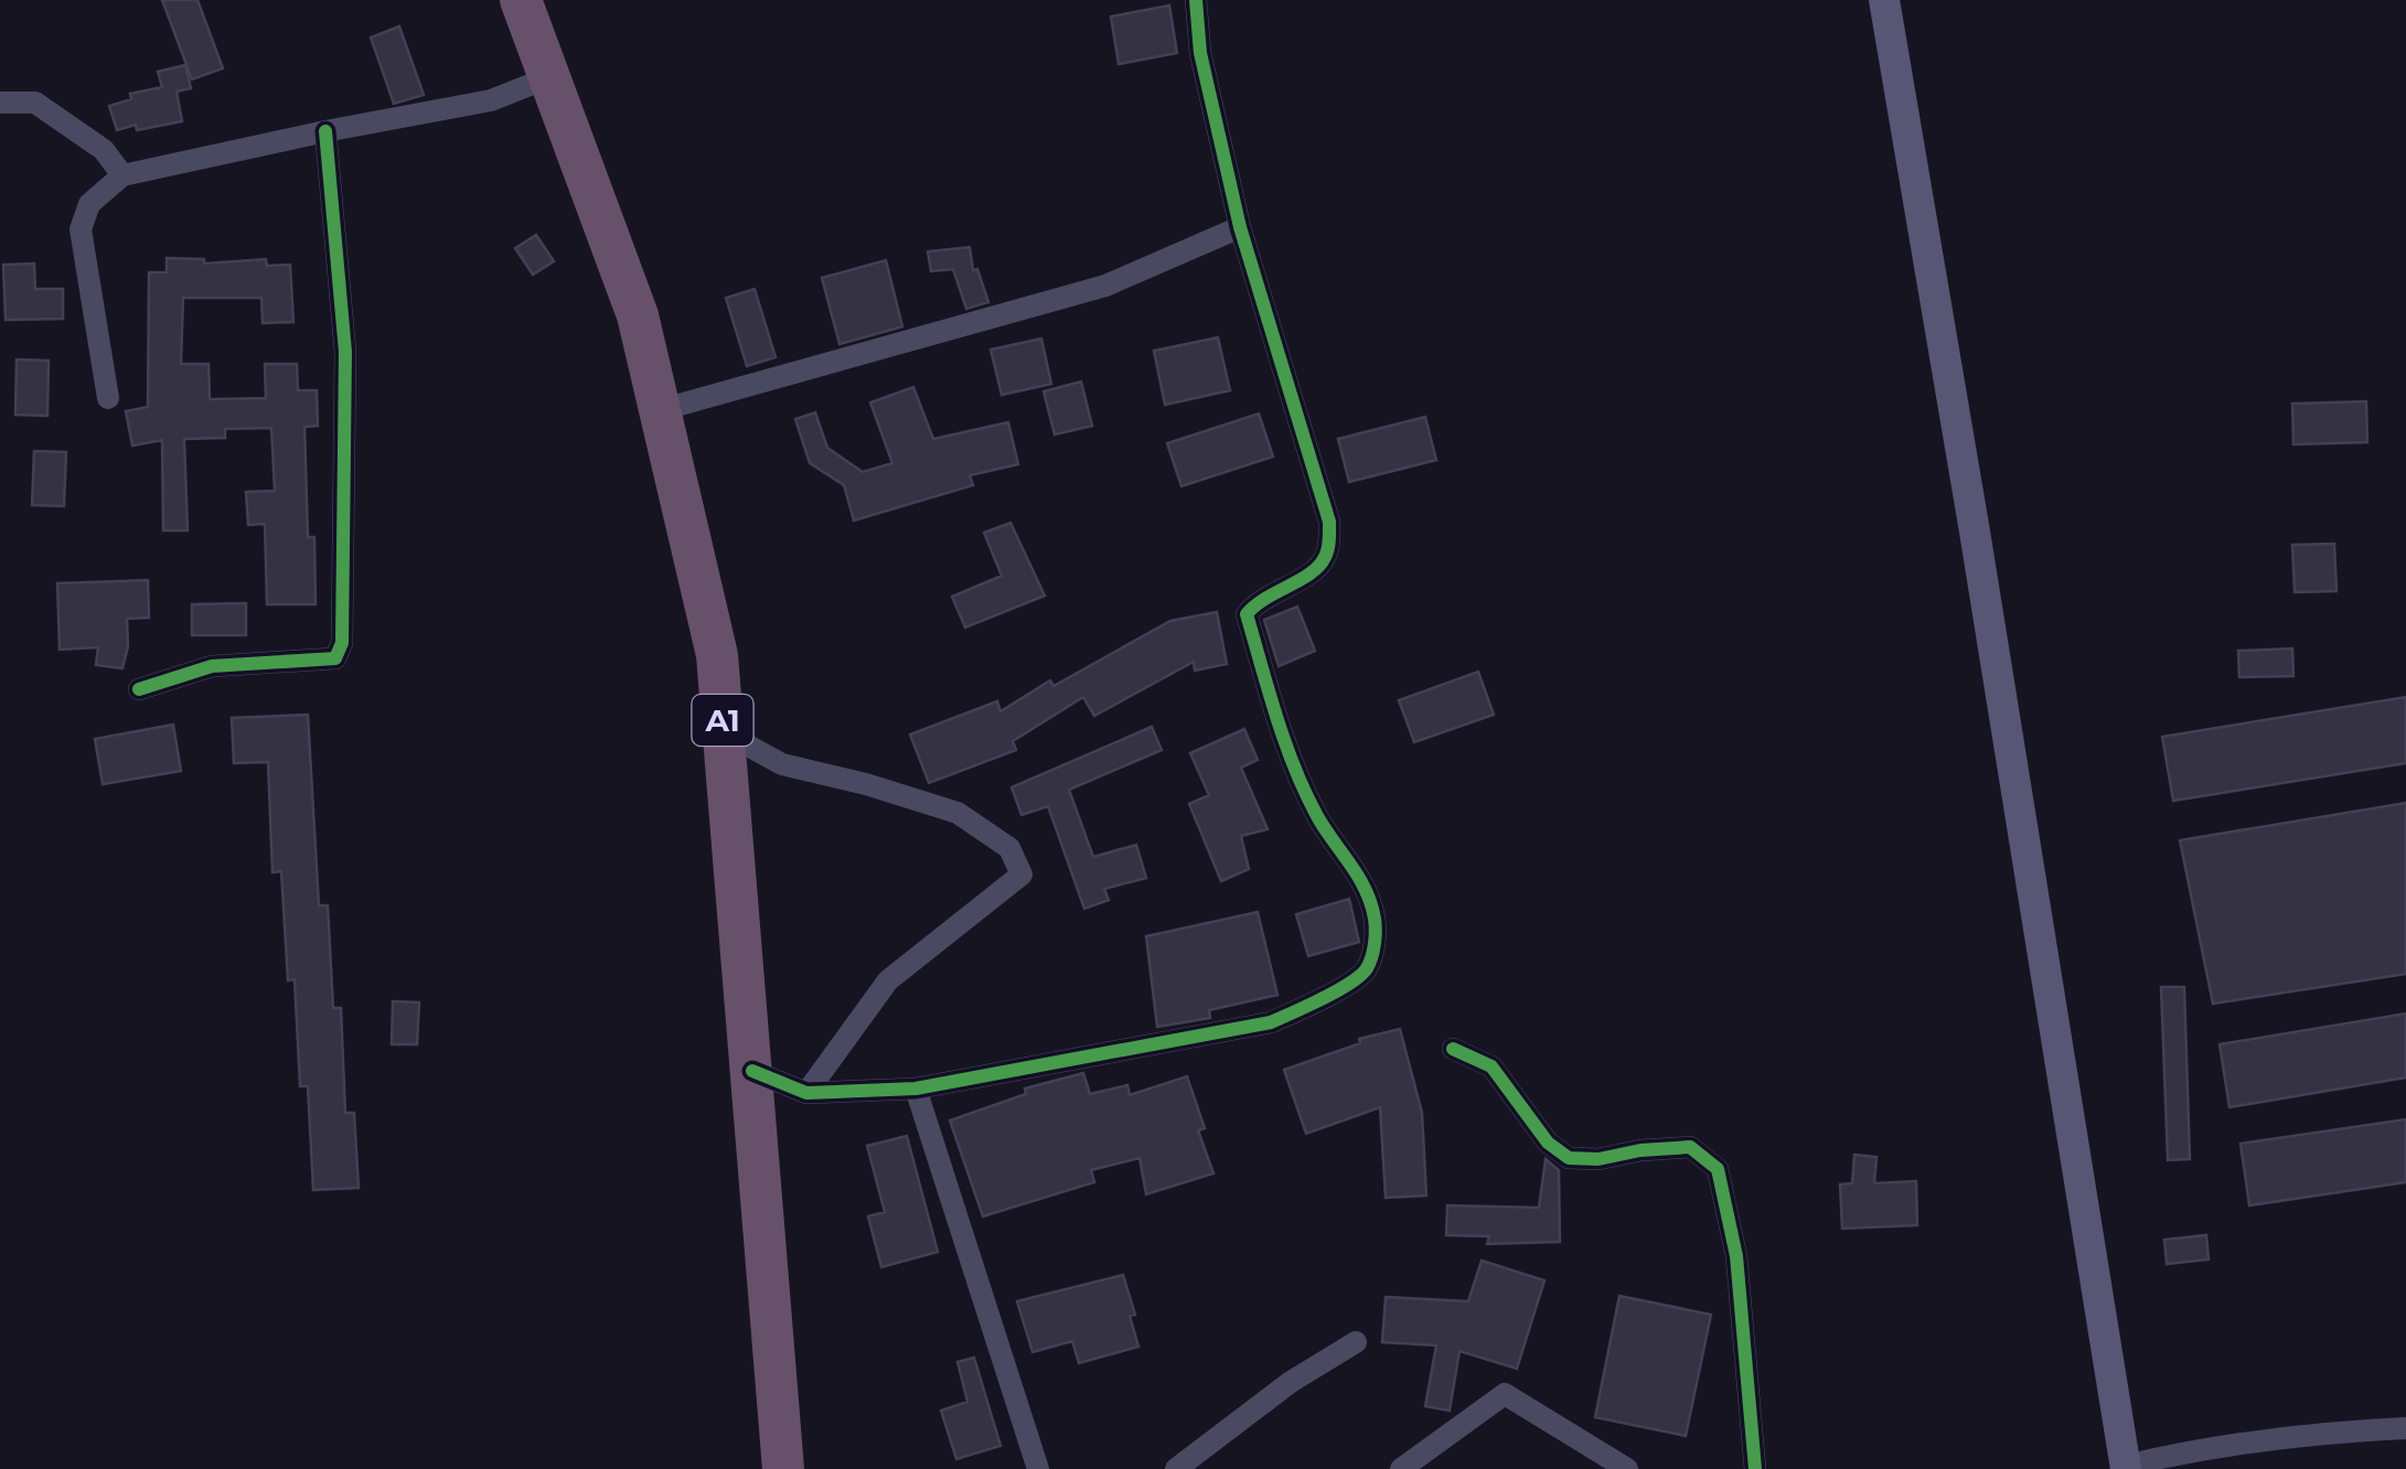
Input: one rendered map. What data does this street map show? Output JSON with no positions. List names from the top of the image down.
{
  "streets": {
    "highway": ["A1"]
  }
}
